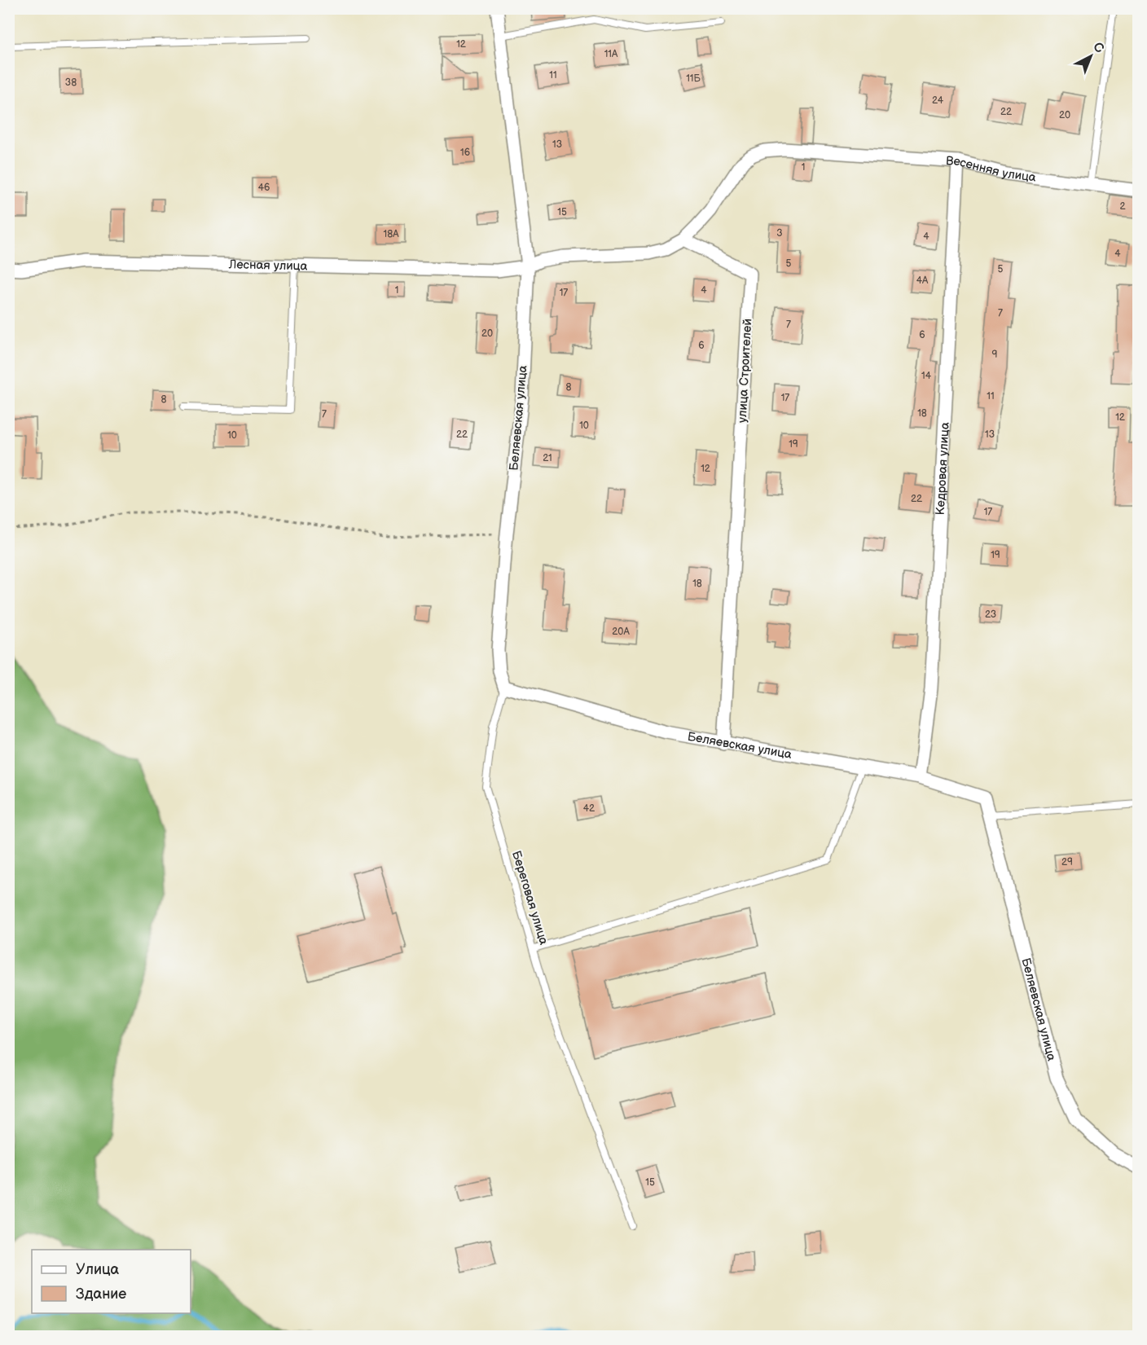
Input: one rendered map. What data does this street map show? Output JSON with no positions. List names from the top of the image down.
{
  "streets": {
    "street": [
      "Весенняя улица",
      "Лесная улица",
      "улица Строителей",
      "Беляевская улица",
      "Кедровая улица"
    ],
    "lane": ["Береговая улица"]
  },
  "crossings": [
    ["Весенняя улица", "Лесная улица"],
    ["Весенняя улица", "улица Строителей"],
    ["Весенняя улица", "Кедровая улица"],
    ["Лесная улица", "улица Строителей"],
    ["Лесная улица", "Беляевская улица"],
    ["улица Строителей", "Беляевская улица"],
    ["Беляевская улица", "Кедровая улица"],
    ["Беляевская улица", "Береговая улица"]
  ],
  "house_numbers": [
    "12",
    "11А",
    "11",
    "11Б",
    "38",
    "24",
    "22",
    "20",
    "13",
    "16",
    "1",
    "46",
    "2",
    "15",
    "3",
    "18А",
    "4",
    "4",
    "5",
    "5",
    "4А",
    "1",
    "4",
    "17",
    "7",
    "7",
    "20",
    "6",
    "6",
    "9",
    "14",
    "8",
    "11",
    "17",
    "8",
    "18",
    "7",
    "12",
    "10",
    "22",
    "13",
    "10",
    "19",
    "21",
    "12",
    "22",
    "17",
    "19",
    "18",
    "23",
    "20А",
    "42",
    "29",
    "15"
  ],
  "legend": ["Улица", "Здание"],
  "north": "top right"
}
